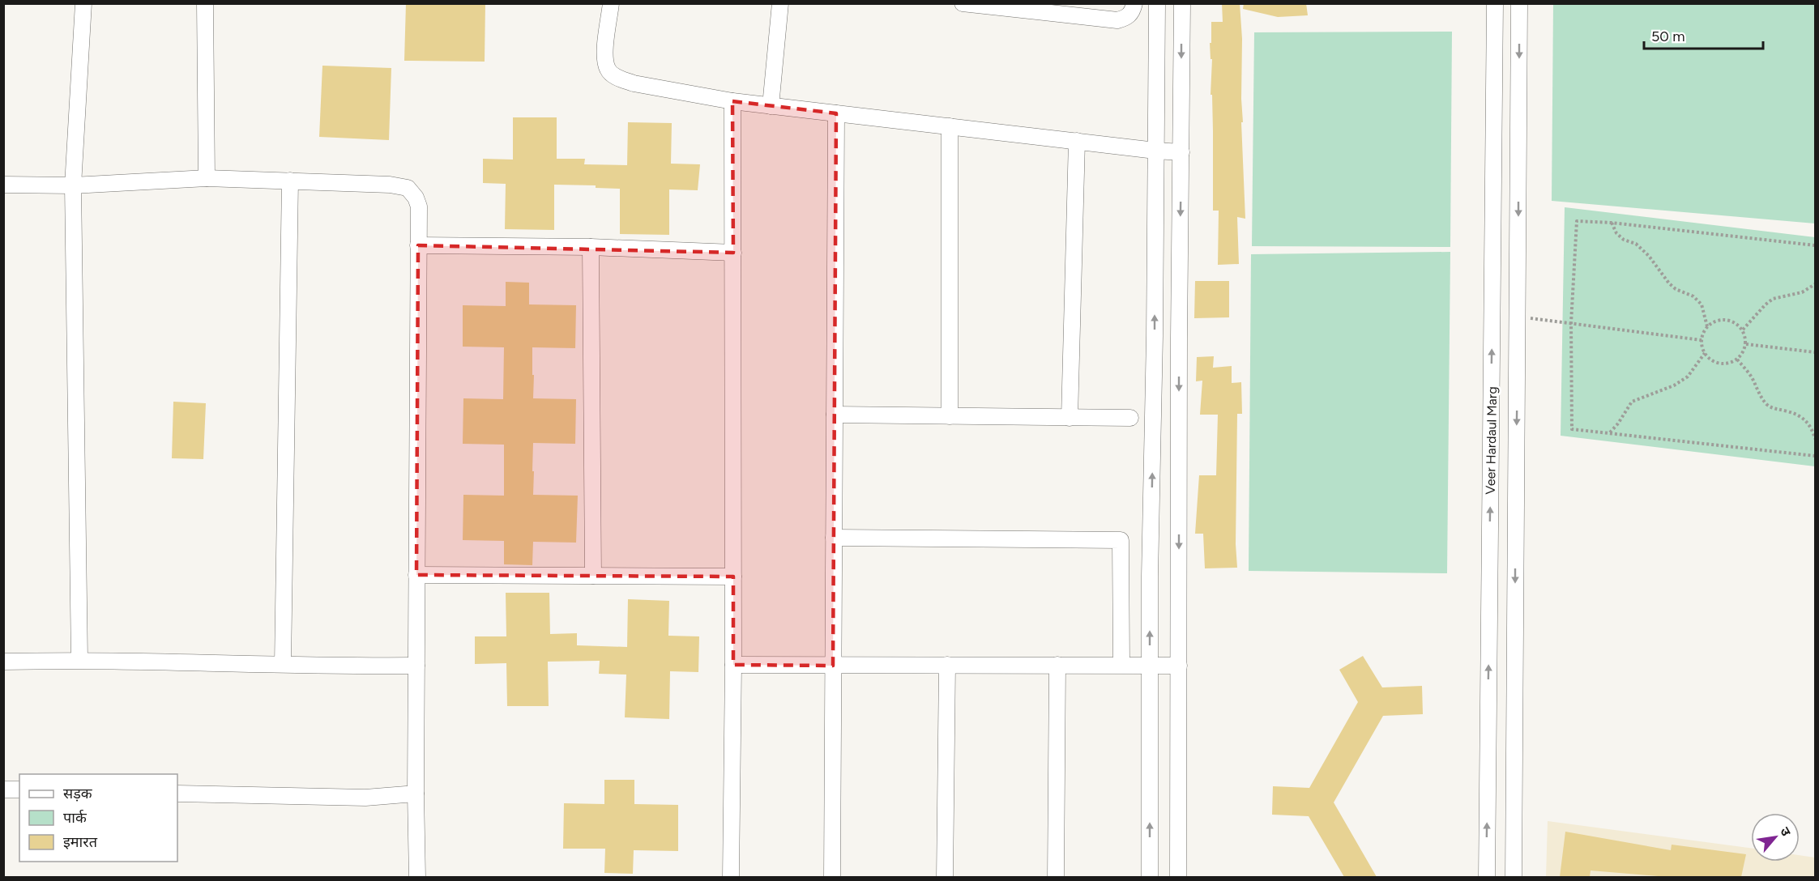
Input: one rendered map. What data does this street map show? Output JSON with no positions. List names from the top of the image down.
{
  "streets": {
    "street": ["Veer Hardaul Marg"]
  },
  "legend": ["सड़क", "पार्क", "इमारत"],
  "scale_bar": "50 m",
  "north": "top right"
}
